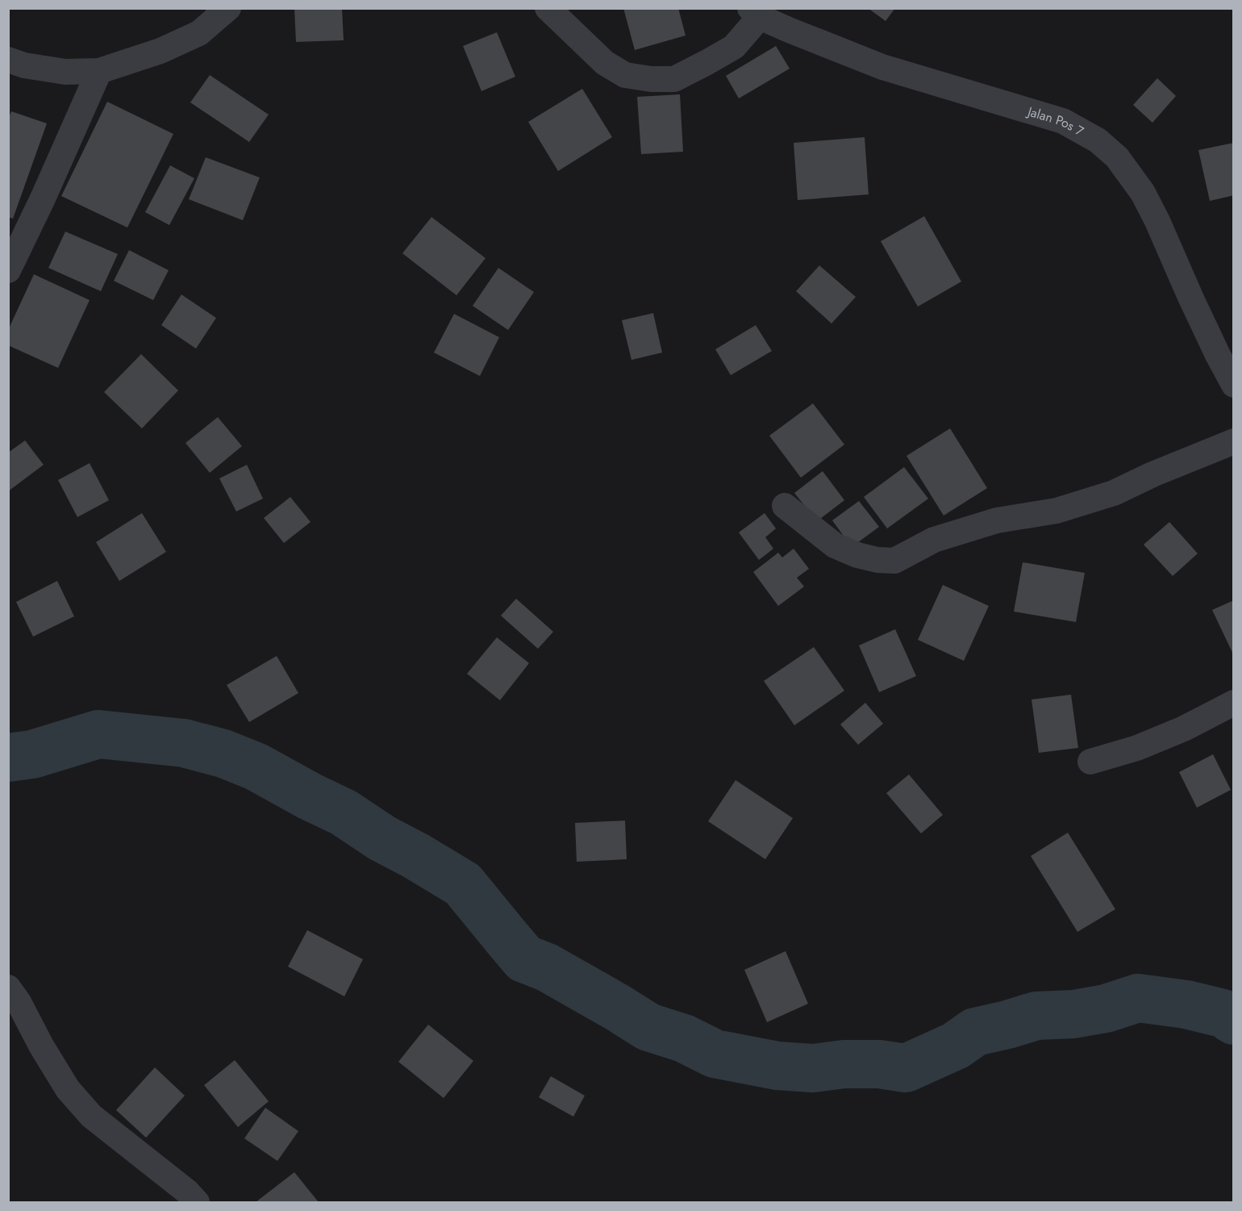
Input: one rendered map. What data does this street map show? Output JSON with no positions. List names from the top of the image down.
{
  "streets": {
    "street": ["Jalan Pos 7"]
  }
}
